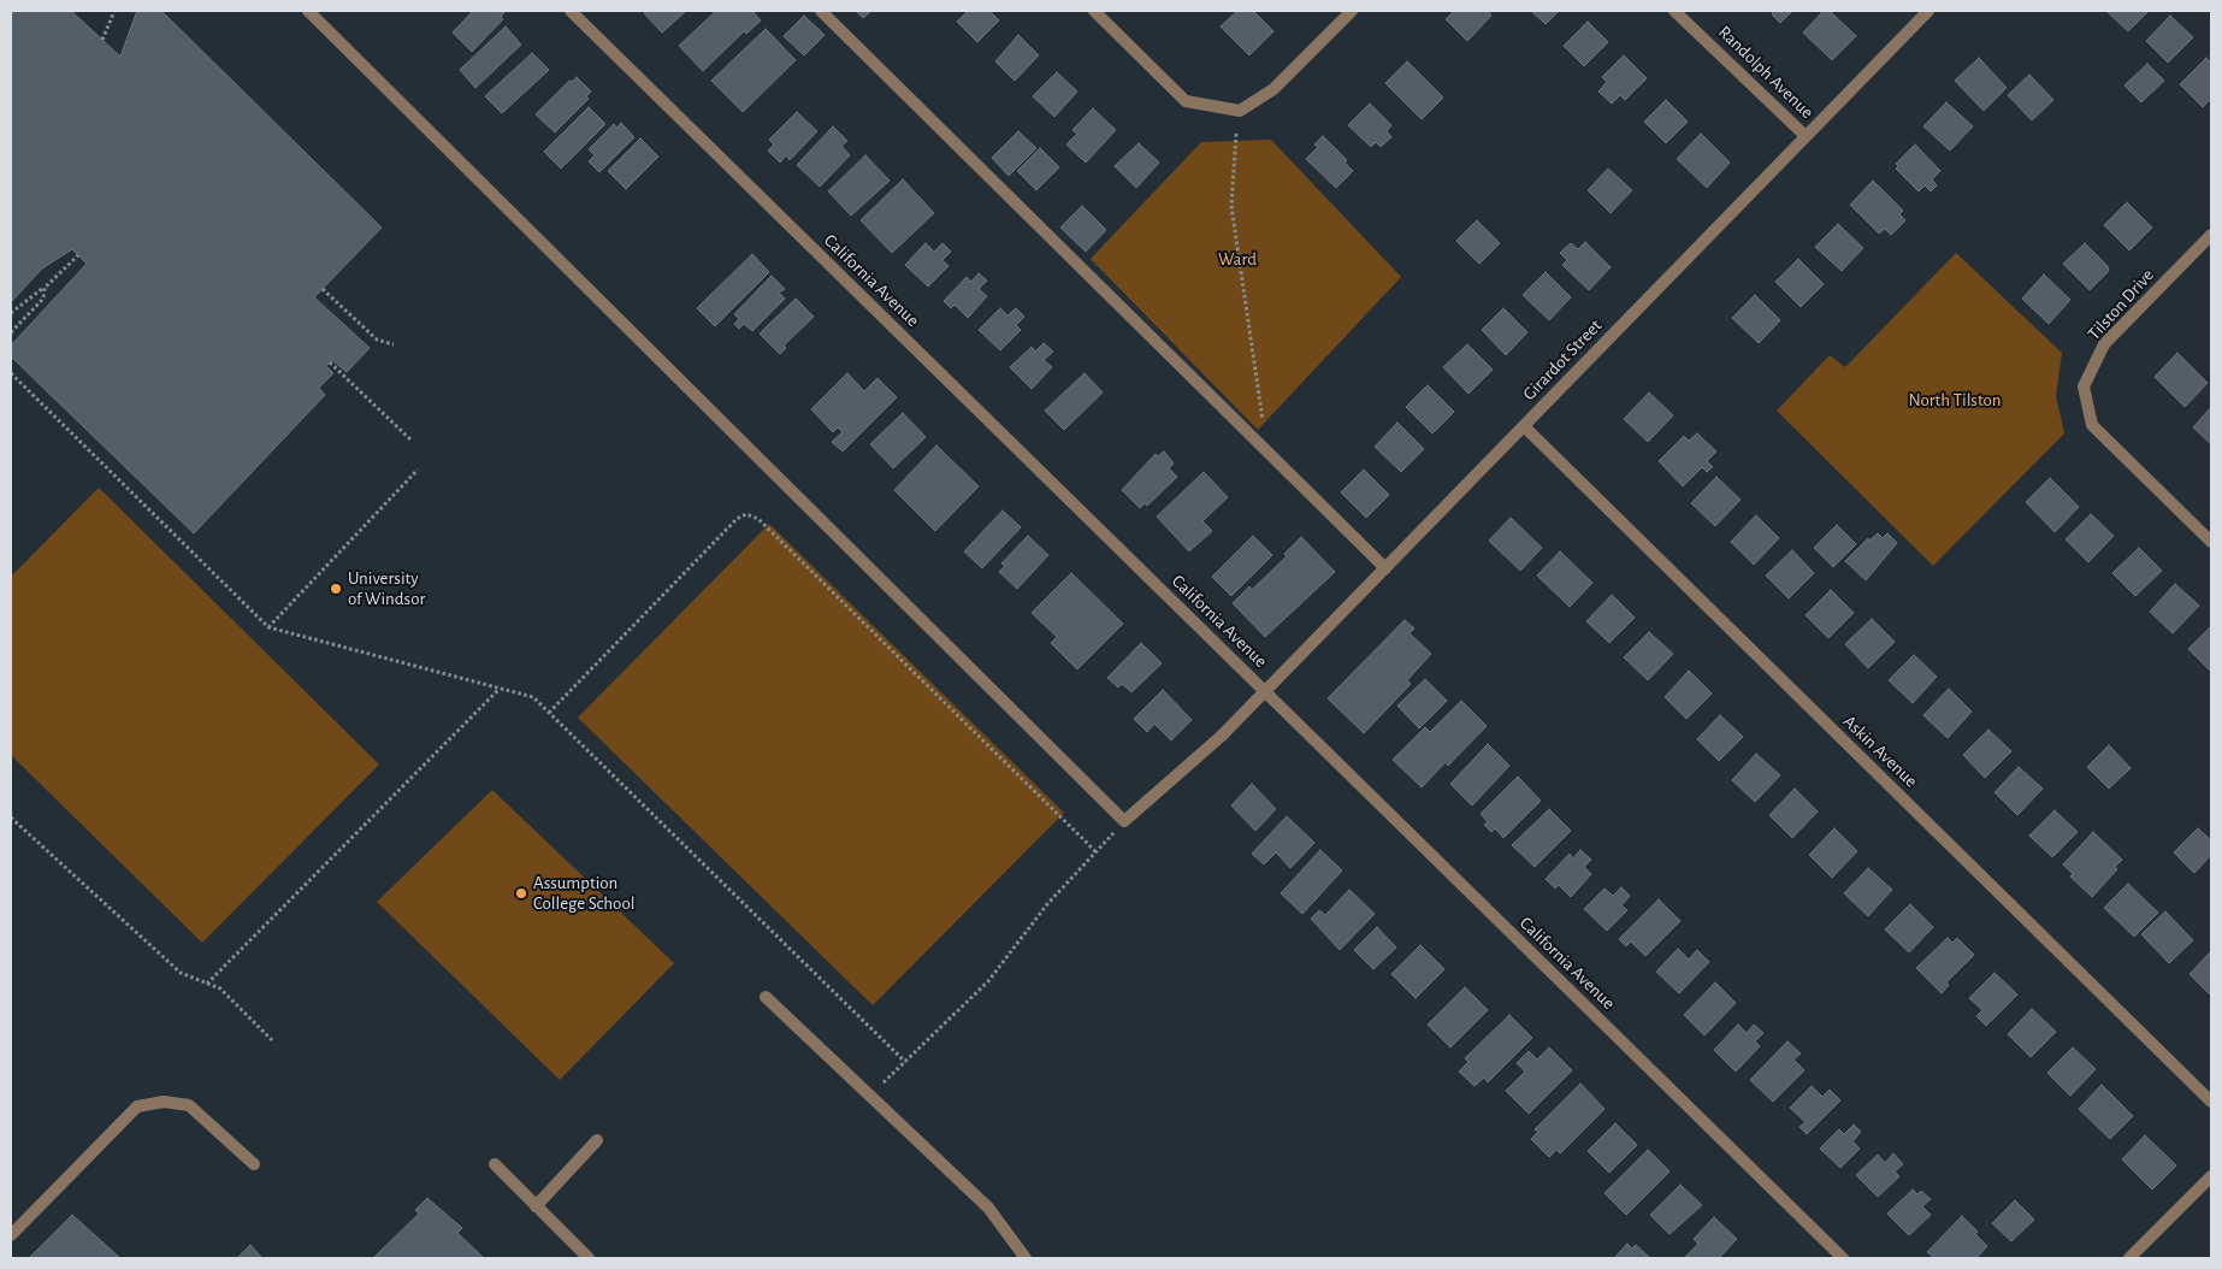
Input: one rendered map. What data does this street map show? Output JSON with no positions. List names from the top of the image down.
{
  "streets": {
    "street": [
      "Randolph Avenue",
      "California Avenue",
      "Tilston Drive",
      "Girardot Street",
      "Askin Avenue"
    ]
  },
  "crossings": [
    ["Randolph Avenue", "Girardot Street"],
    ["California Avenue", "Girardot Street"],
    ["Girardot Street", "Askin Avenue"]
  ],
  "parks": ["Ward", "North Tilston"],
  "places": ["University of Windsor", "Assumption College School"]
}
